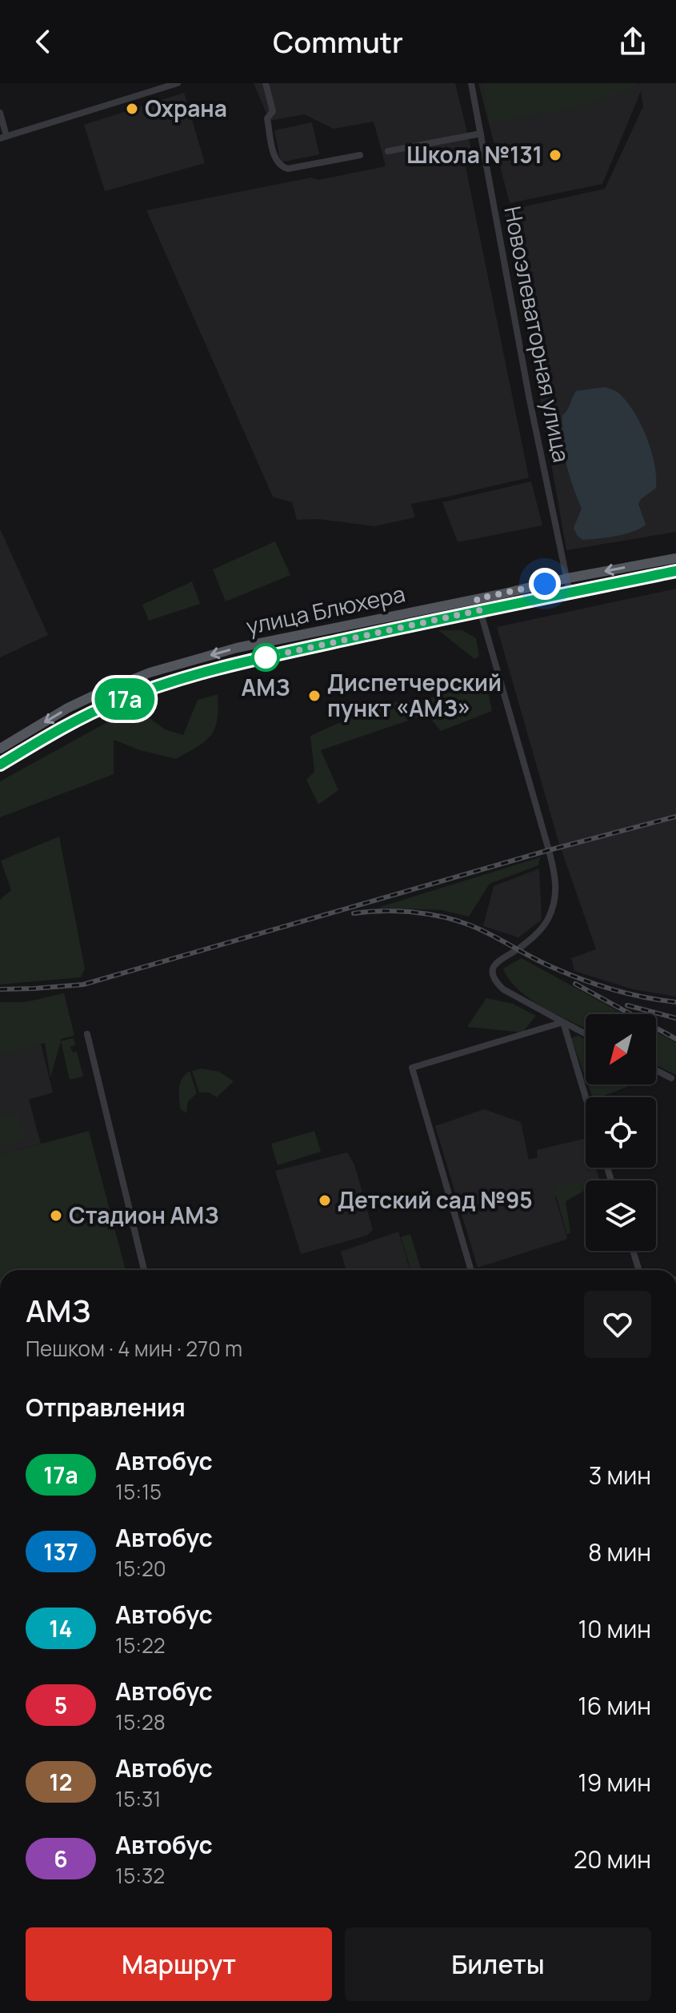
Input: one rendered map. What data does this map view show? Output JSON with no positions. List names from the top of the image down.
{
  "streets": {
    "main road": ["улица Блюхера"],
    "street": ["Новоэлеваторная улица"]
  },
  "crossings": [
    ["Новоэлеваторная улица", "улица Блюхера"]
  ],
  "places": [
    "Охрана",
    "Школа №131",
    "АМЗ",
    "Диспетчерский пункт «АМЗ»",
    "Детский сад №95",
    "Стадион АМЗ"
  ],
  "lines": ["bus line 17a"],
  "north": "bottom left",
  "page": {
    "header": "Commutr",
    "on_map": "17a",
    "heading": [
      ["АМЗ", "Пешком · 4 мин · 270 m"],
      "Отправления"
    ],
    "list": [
      {
        "mark": "17a",
        "name": "Автобус",
        "note": "15:15",
        "value": "3 мин"
      },
      {
        "mark": "137",
        "name": "Автобус",
        "note": "15:20",
        "value": "8 мин"
      },
      {
        "mark": "14",
        "name": "Автобус",
        "note": "15:22",
        "value": "10 мин"
      },
      {
        "mark": "5",
        "name": "Автобус",
        "note": "15:28",
        "value": "16 мин"
      },
      {
        "mark": "12",
        "name": "Автобус",
        "note": "15:31",
        "value": "19 мин"
      },
      {
        "mark": "6",
        "name": "Автобус",
        "note": "15:32",
        "value": "20 мин"
      }
    ],
    "buttons": ["Маршрут", "Билеты"]
  }
}
